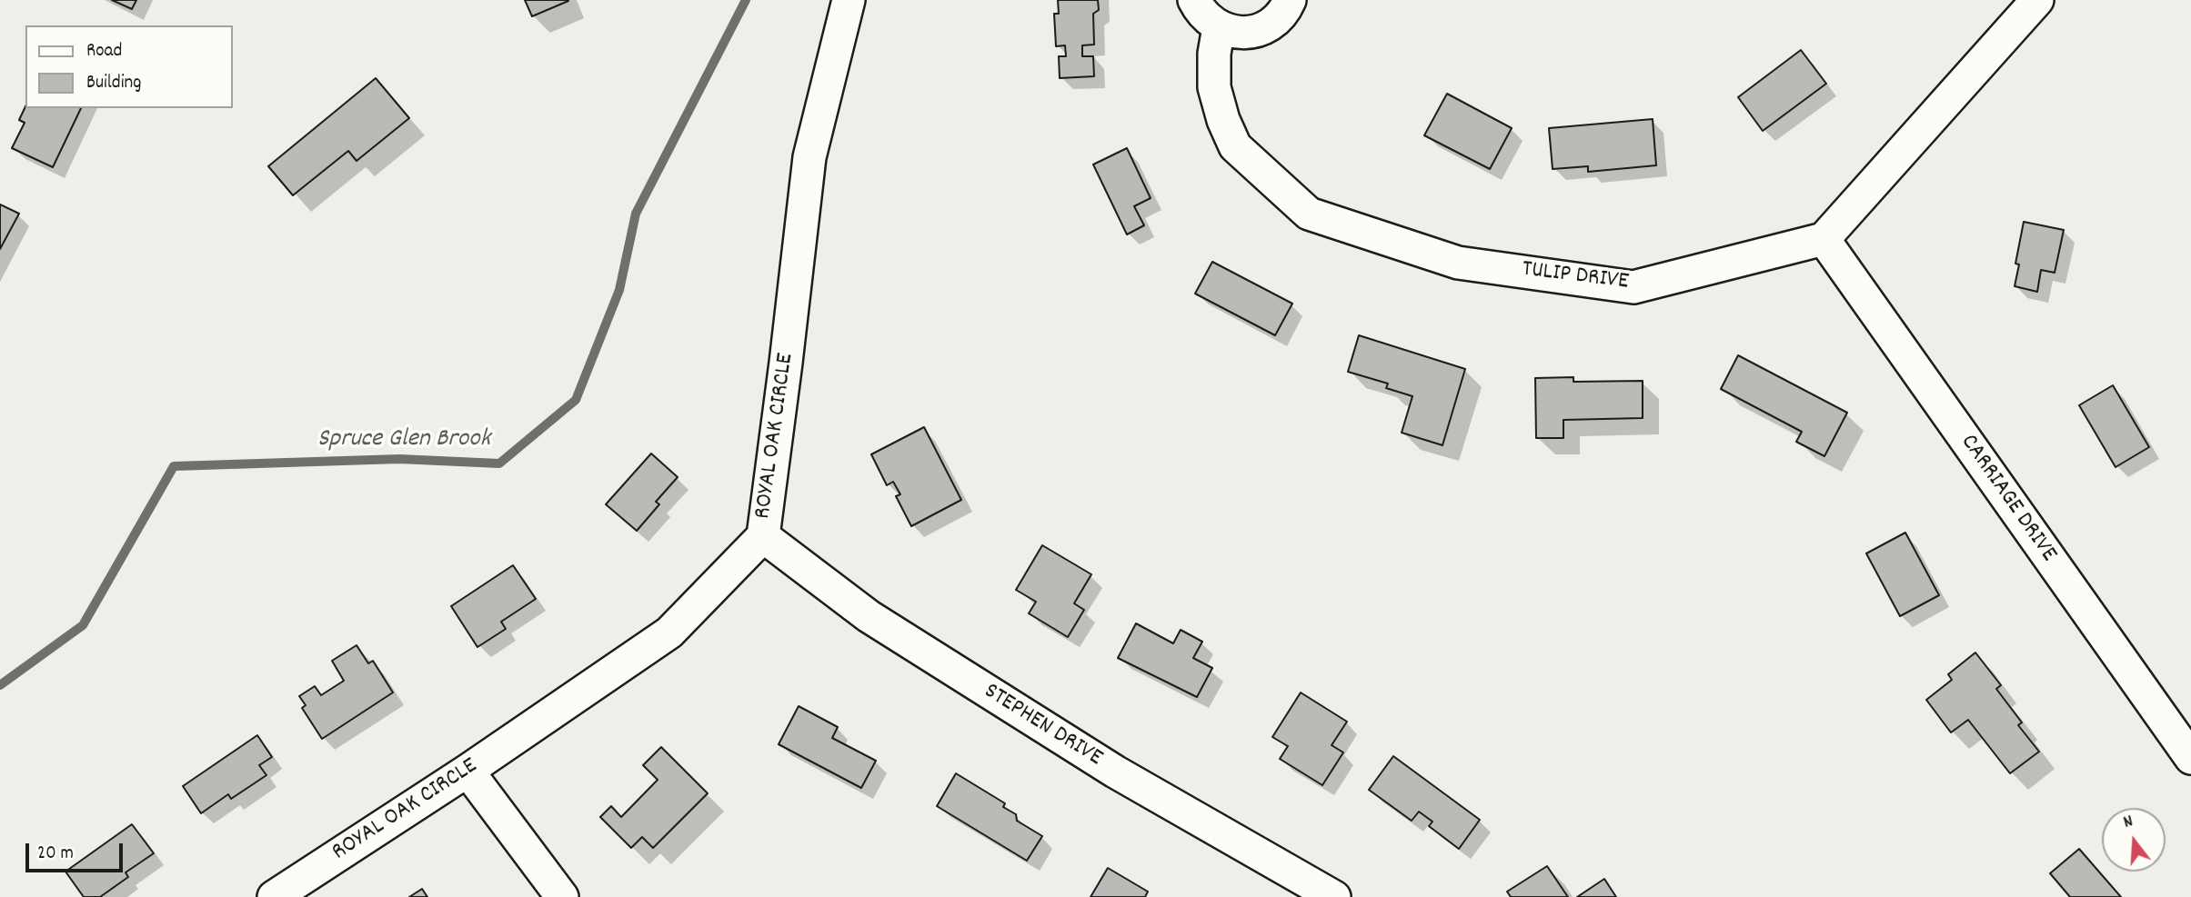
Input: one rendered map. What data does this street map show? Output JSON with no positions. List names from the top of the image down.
{
  "streets": {
    "street": [
      "TULIP DRIVE",
      "ROYAL OAK CIRCLE",
      "CARRIAGE DRIVE",
      "STEPHEN DRIVE"
    ]
  },
  "crossings": [
    ["TULIP DRIVE", "CARRIAGE DRIVE"],
    ["ROYAL OAK CIRCLE", "STEPHEN DRIVE"]
  ],
  "water": ["Spruce Glen Brook"],
  "legend": ["Road", "Building"],
  "scale_bar": "20 m",
  "north": "top"
}
